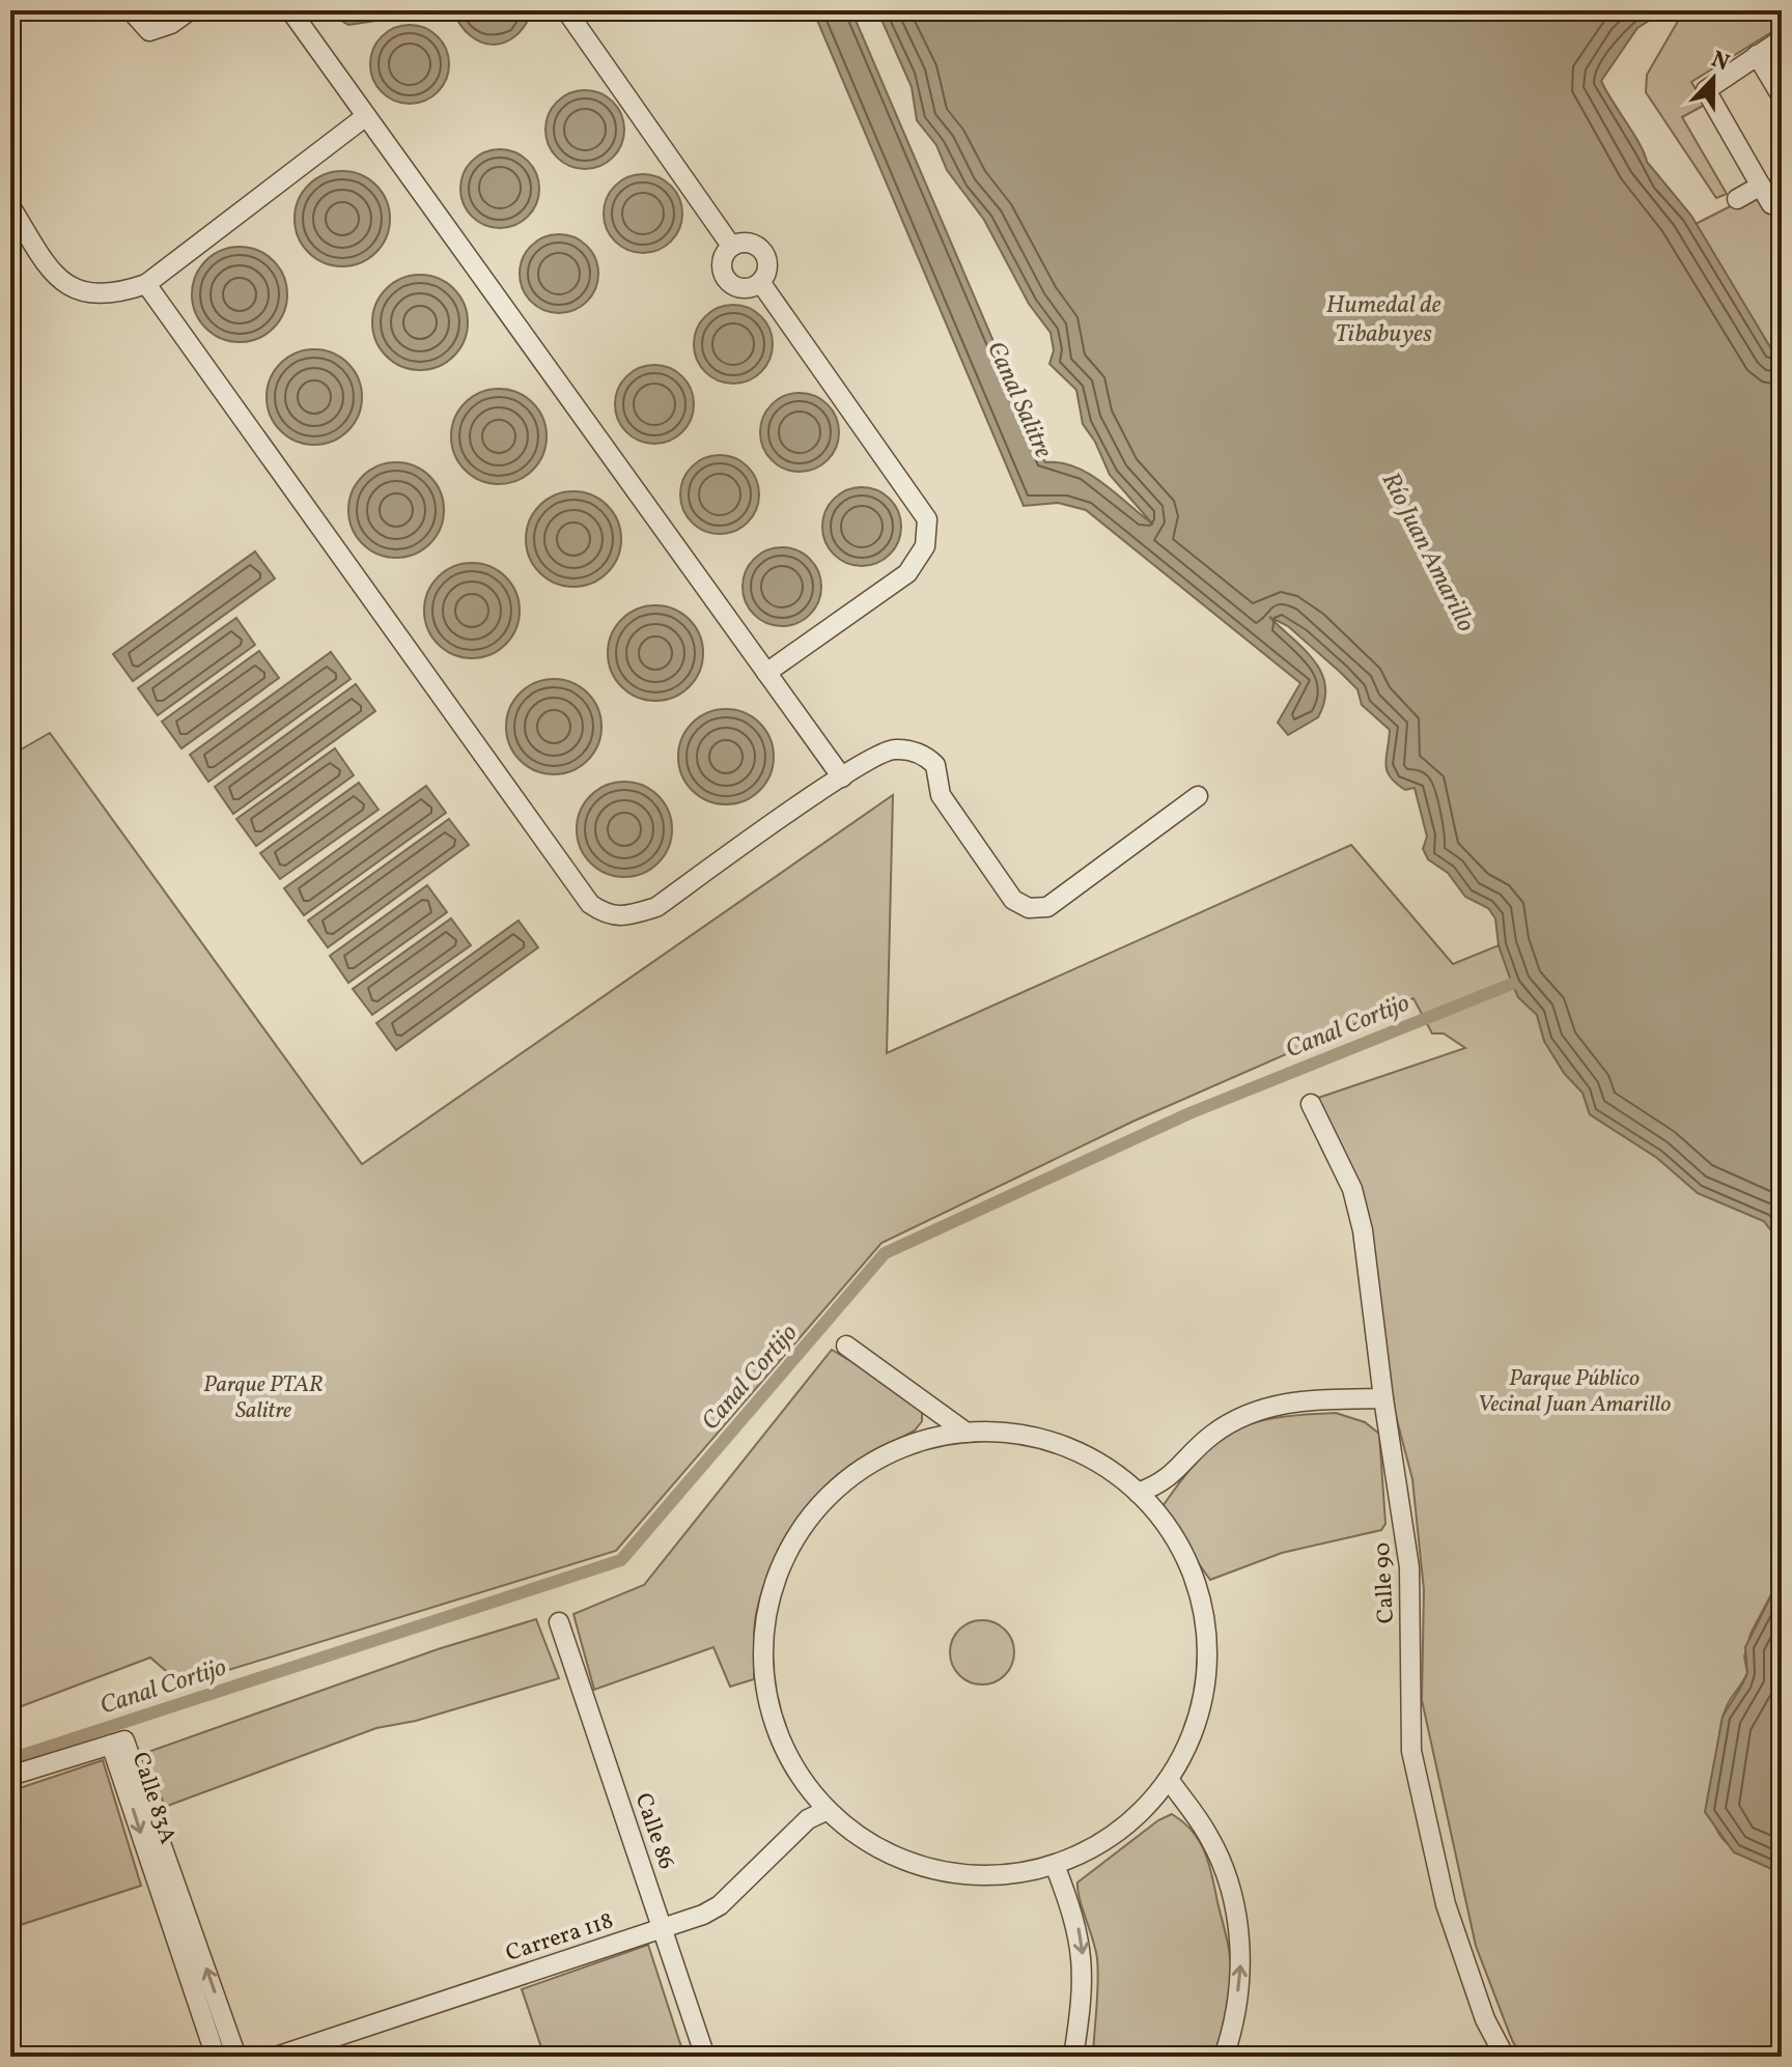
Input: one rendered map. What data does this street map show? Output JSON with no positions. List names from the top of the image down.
{
  "streets": {
    "street": [
      "Calle 90",
      "Calle 83A",
      "Calle 86",
      "Carrera 118"
    ]
  },
  "crossings": [
    ["Calle 86", "Carrera 118"]
  ],
  "water": [
    "Humedal de Tibabuyes",
    "Canal Salitre",
    "Río Juan Amarillo",
    "Canal Cortijo"
  ],
  "parks": ["Parque Público Vecinal Juan Amarillo", "Parque PTAR Salitre"],
  "north": "top"
}
